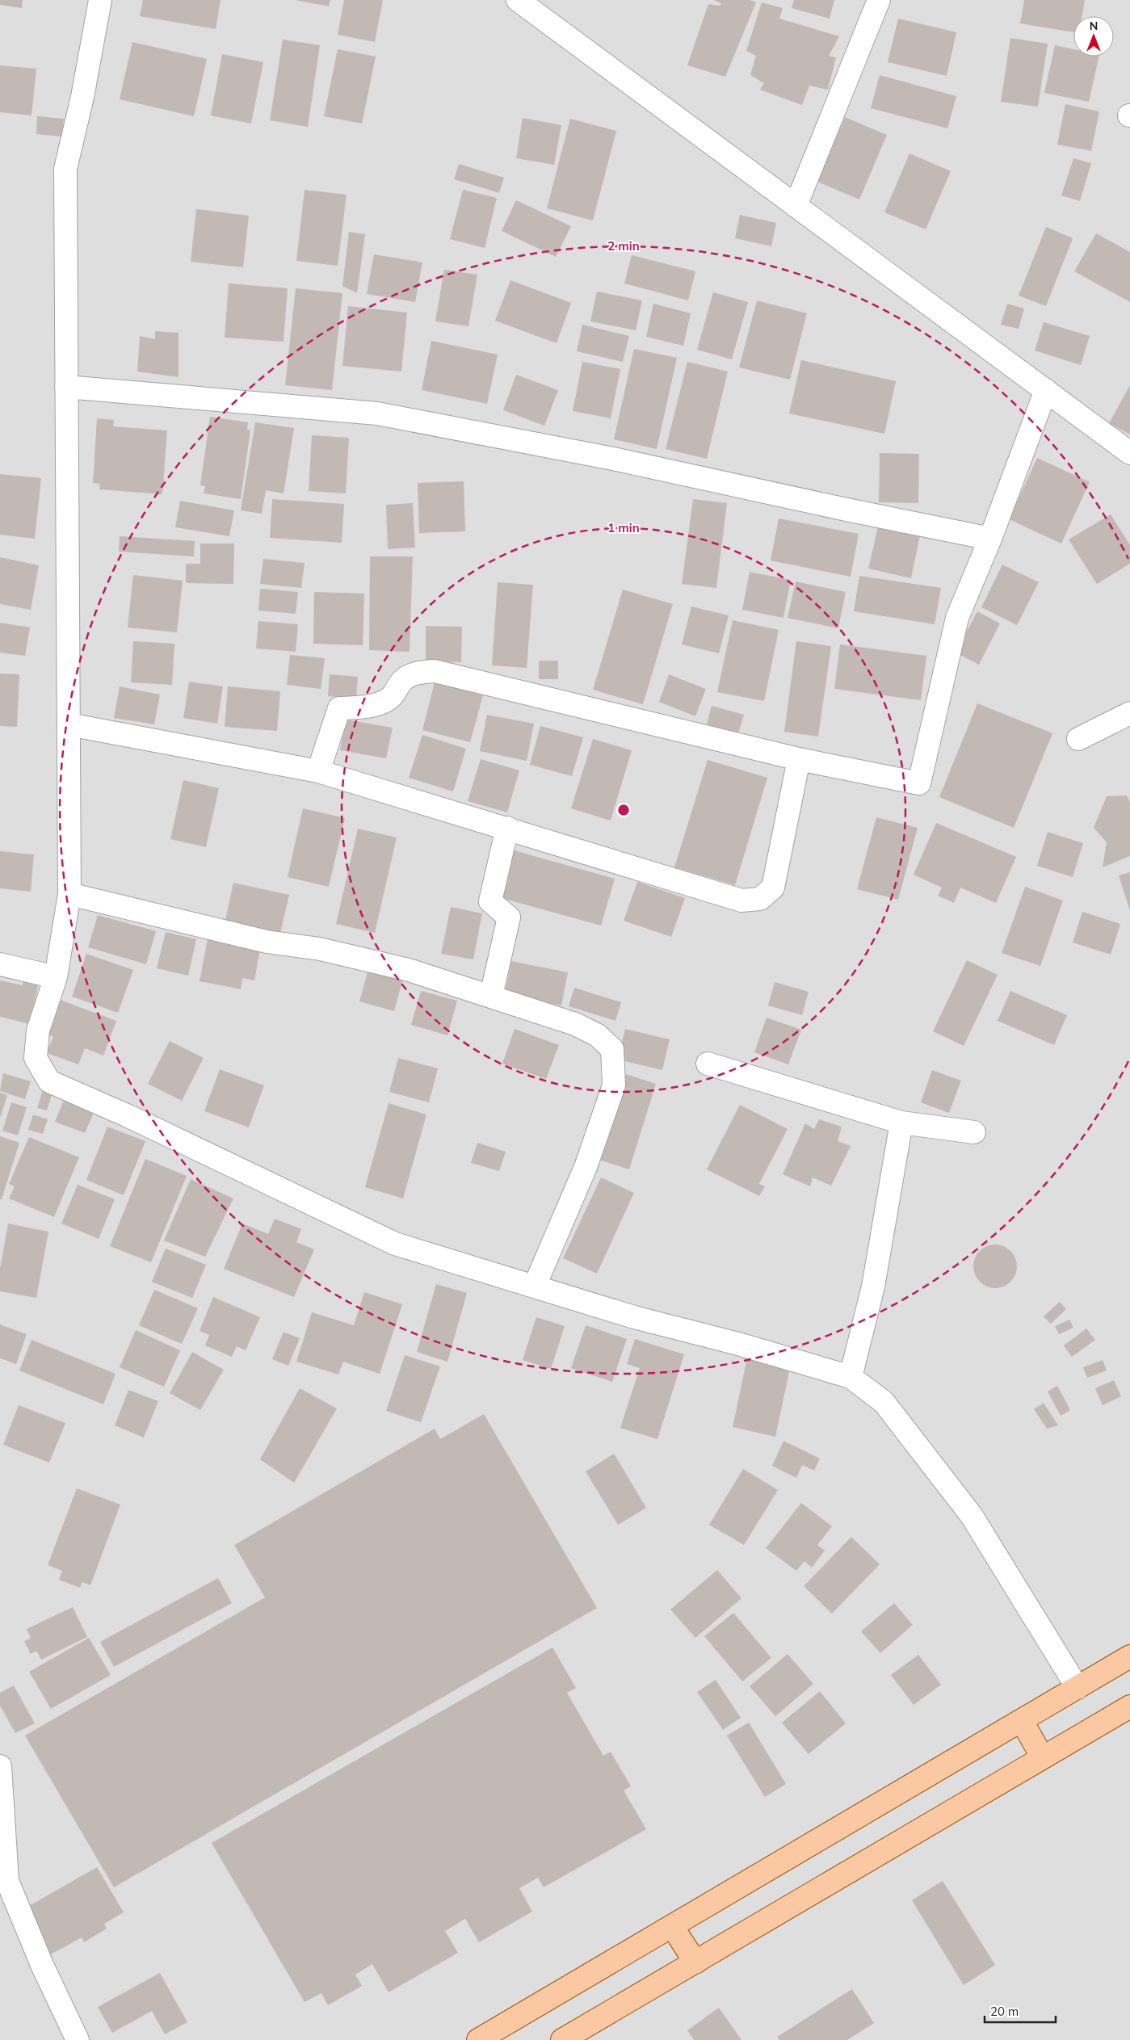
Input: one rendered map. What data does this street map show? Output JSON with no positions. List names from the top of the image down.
{
  "scale_bar": "20 m",
  "north": "top",
  "rings": ["2 min", "1 min"]
}
